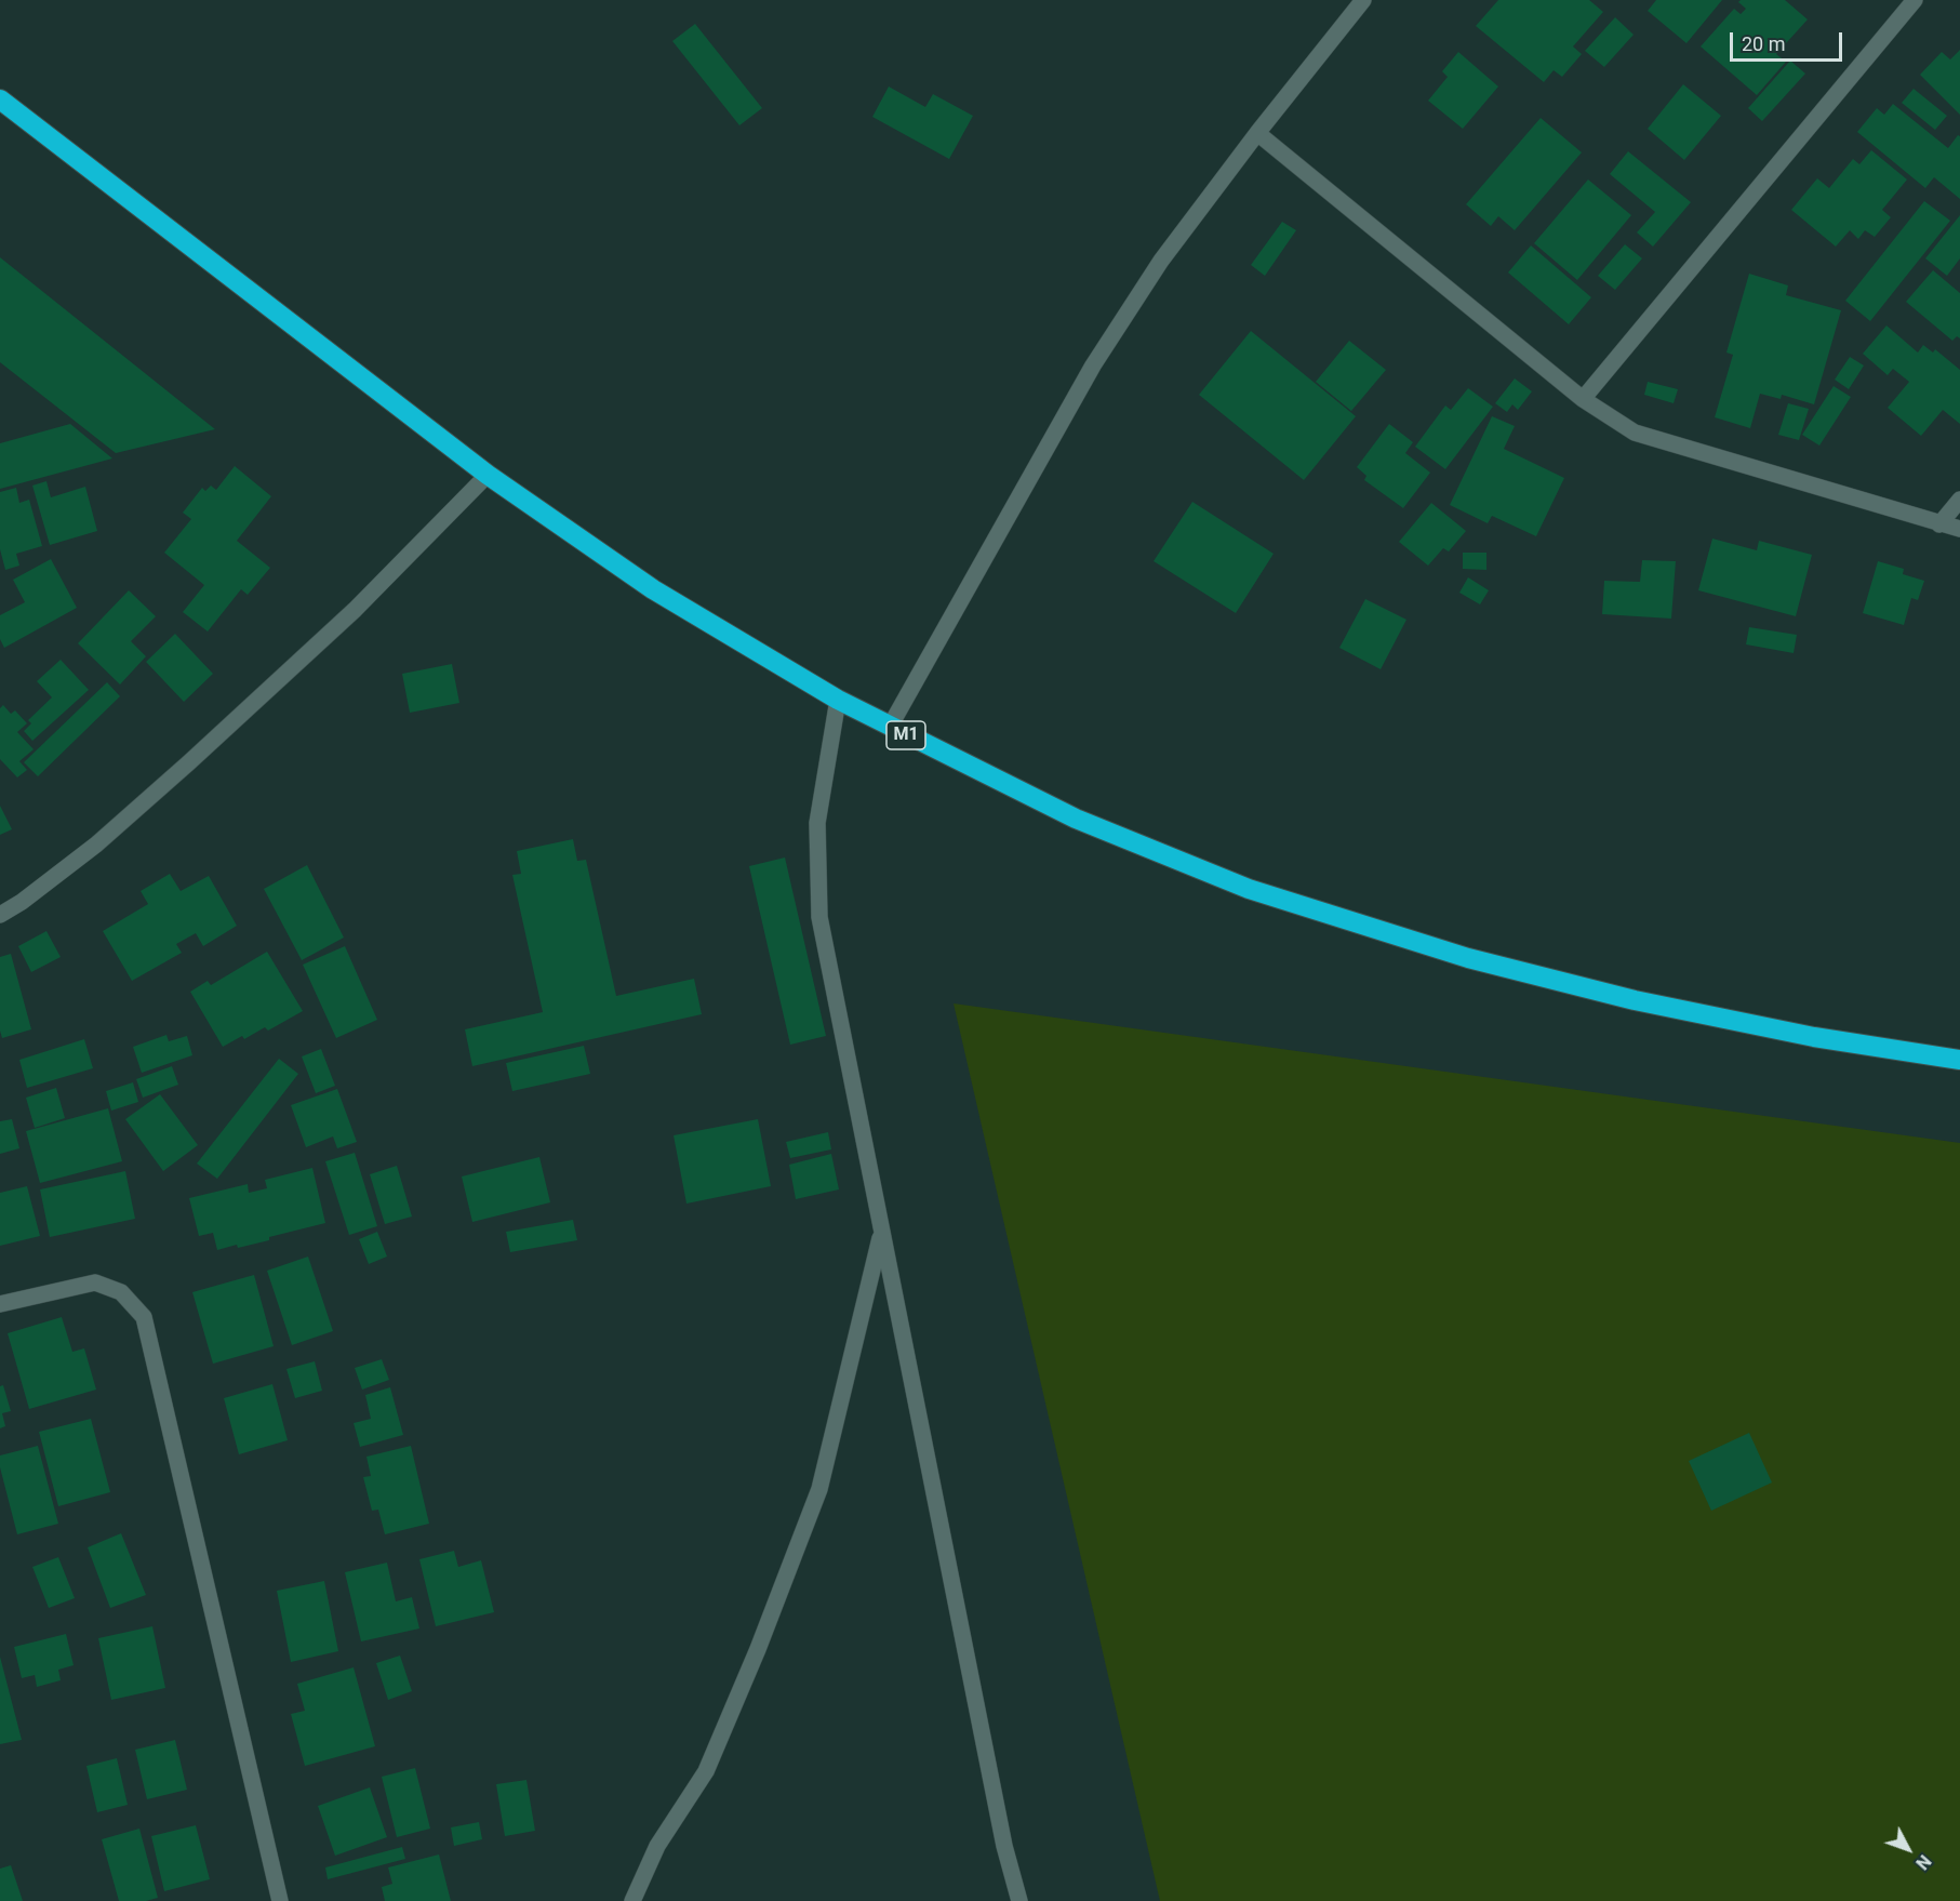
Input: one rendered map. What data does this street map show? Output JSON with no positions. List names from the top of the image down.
{
  "streets": {
    "highway": ["M1"]
  },
  "scale_bar": "20 m",
  "north": "bottom right"
}
